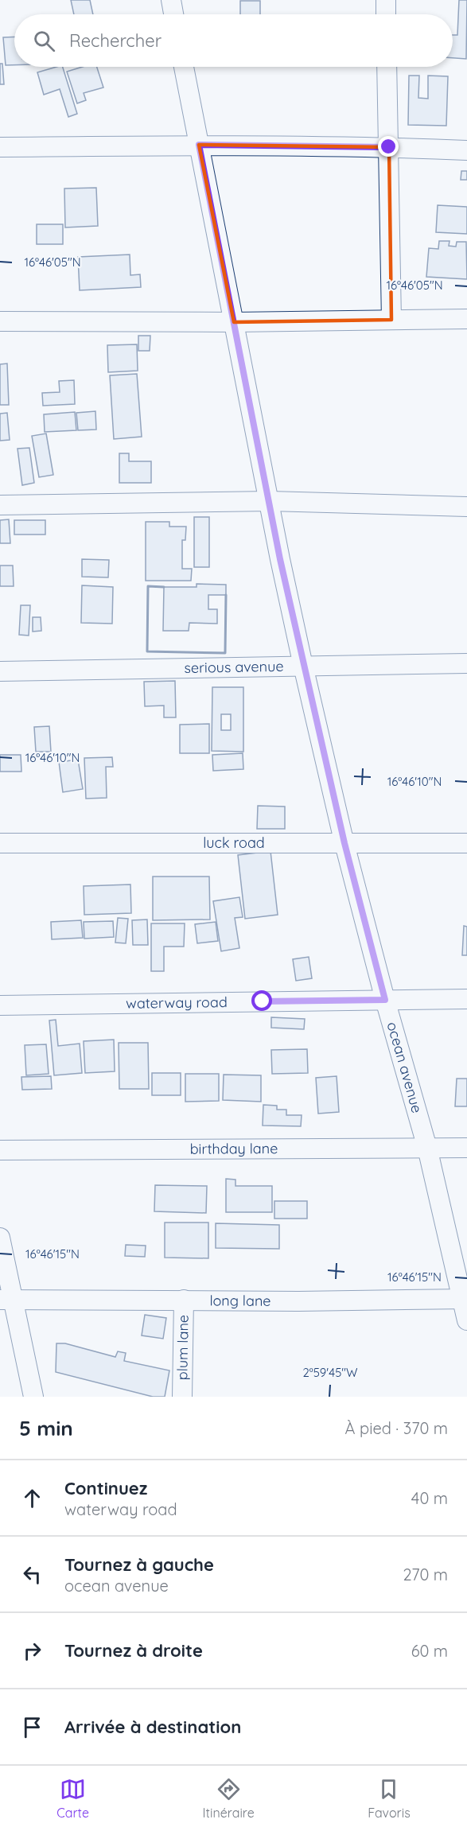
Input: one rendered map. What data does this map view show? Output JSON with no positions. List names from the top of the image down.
{
  "streets": {
    "street": [
      "serious avenue",
      "luck road",
      "waterway road",
      "ocean avenue",
      "birthday lane",
      "long lane",
      "plum lane"
    ]
  },
  "crossings": [
    ["serious avenue", "ocean avenue"],
    ["luck road", "ocean avenue"],
    ["waterway road", "ocean avenue"],
    ["ocean avenue", "birthday lane"],
    ["ocean avenue", "long lane"],
    ["long lane", "plum lane"]
  ],
  "page": {
    "search": "Rechercher",
    "heading": ["5 min", "À pied · 370 m"],
    "list": [
      ["Continuez", "waterway road", "40 m"],
      ["Tournez à gauche", "ocean avenue", "270 m"],
      ["Tournez à droite", "60 m"],
      "Arrivée à destination"
    ],
    "nav": ["Carte", "Itinéraire", "Favoris"]
  },
  "coordinates": [
    "16°46'05\"N",
    "16°46'10\"N",
    "16°46'15\"N",
    "2°59'45\"W"
  ]
}
